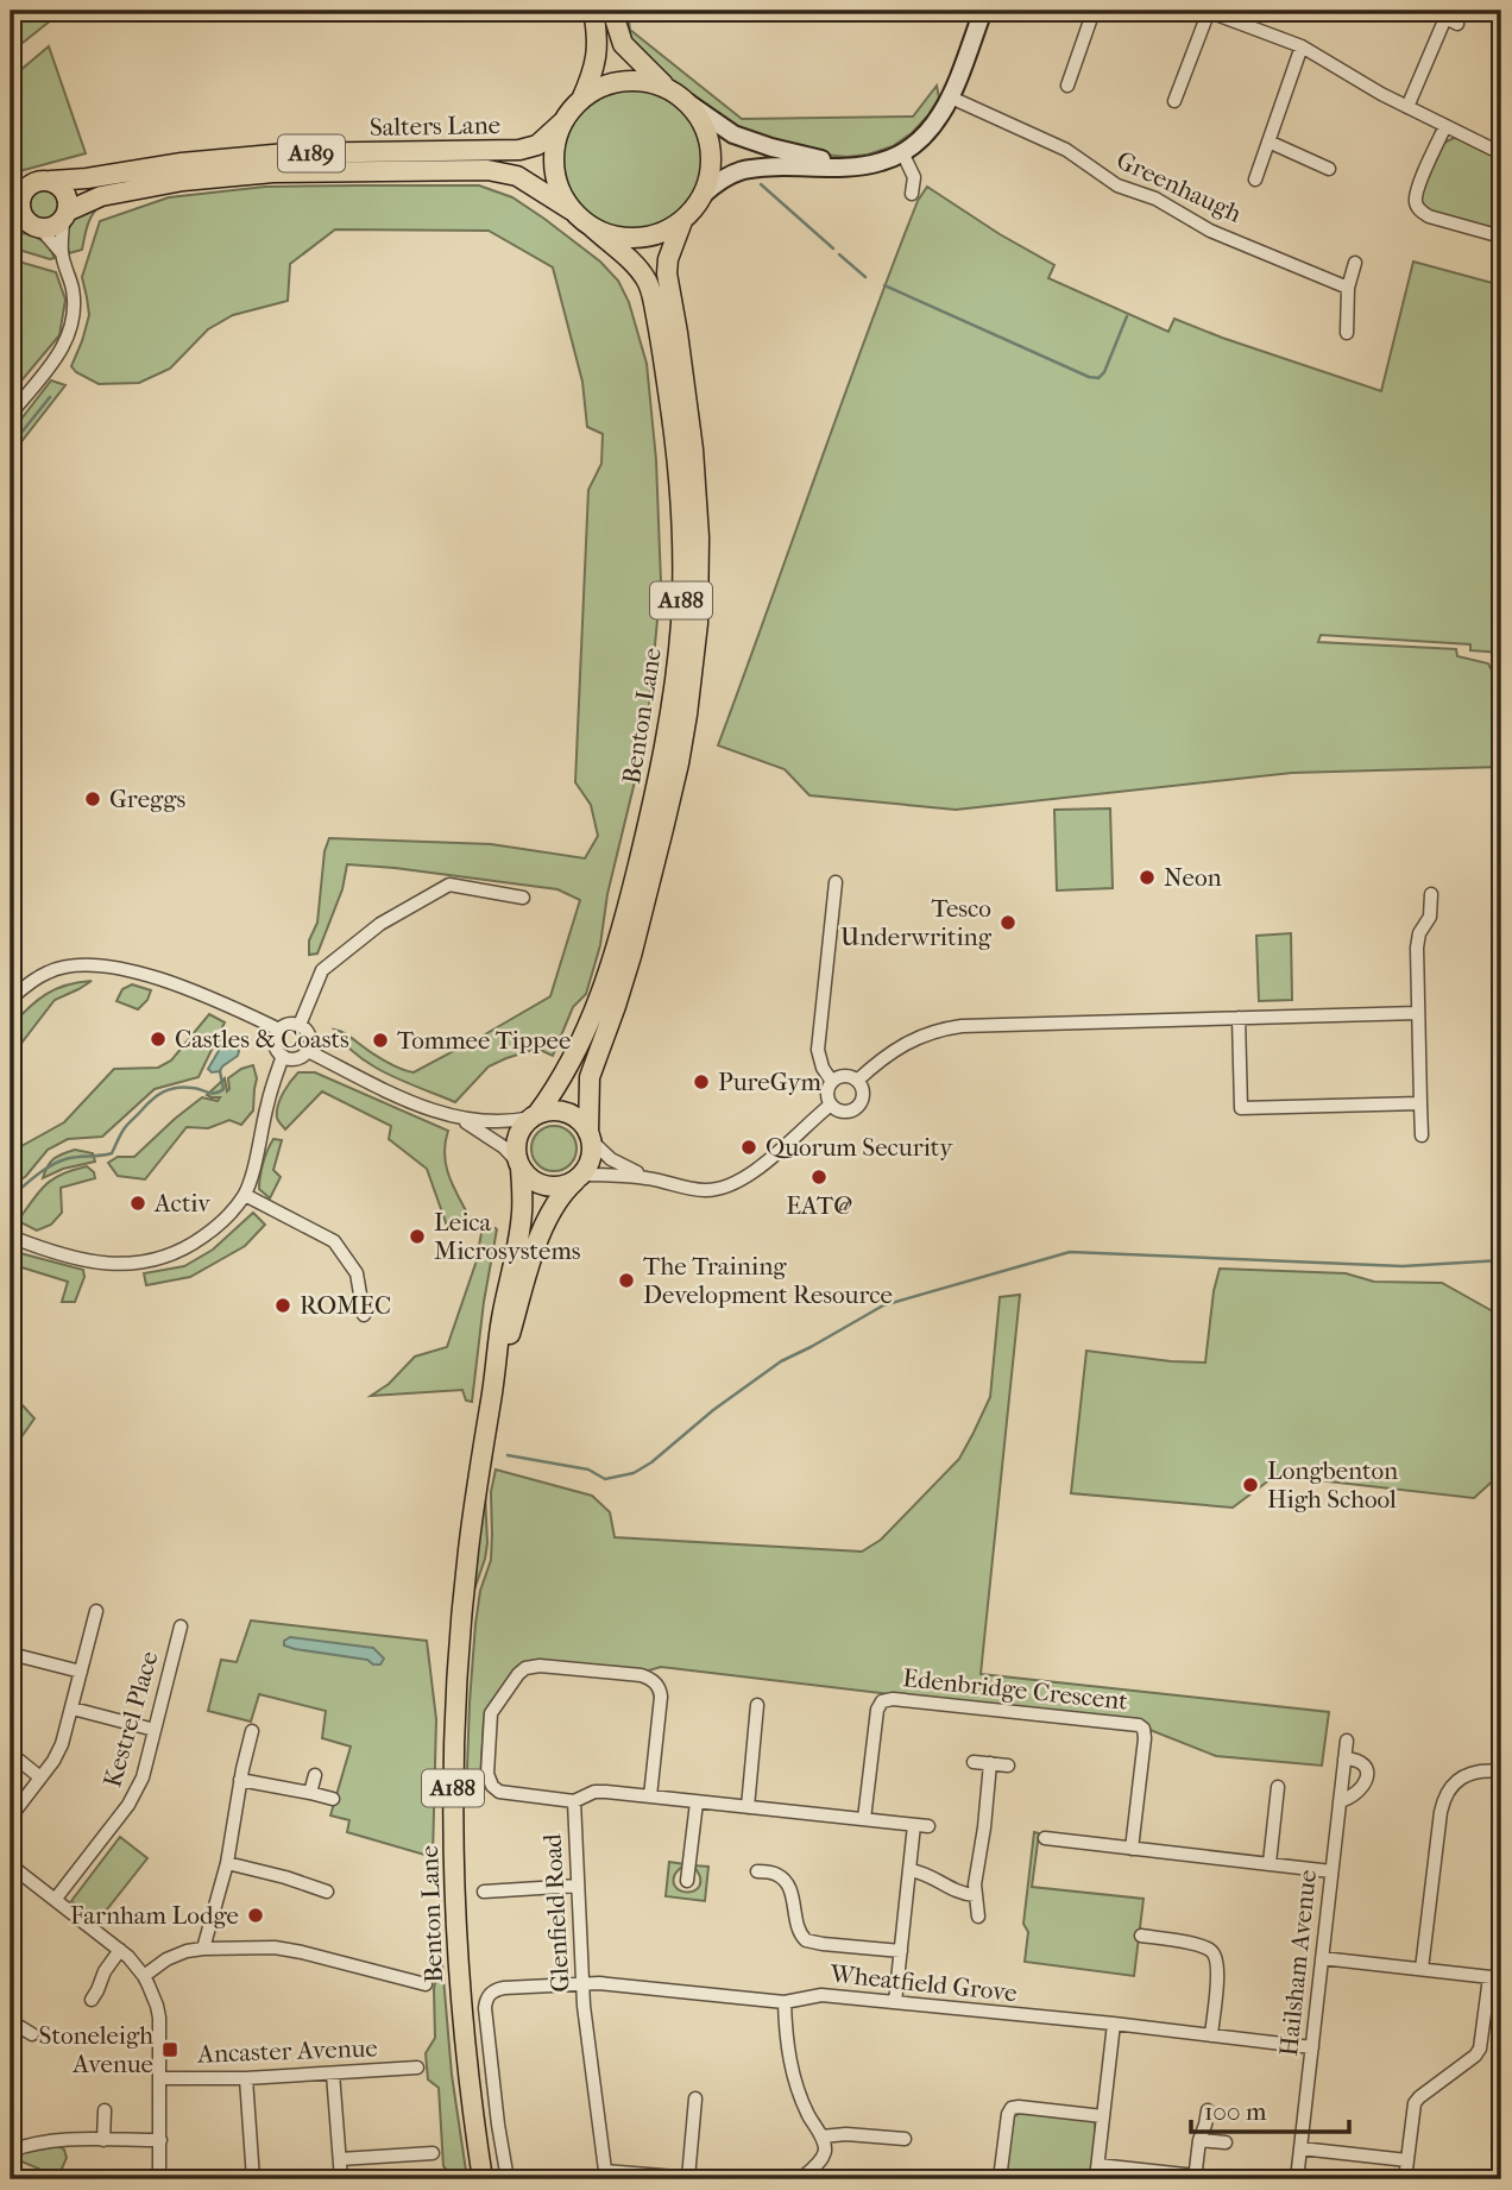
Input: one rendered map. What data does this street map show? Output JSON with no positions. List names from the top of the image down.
{
  "streets": {
    "main road": [
      "Salters Lane",
      "A189",
      "A188",
      "Benton Lane"
    ],
    "street": [
      "Greenhaugh",
      "Edenbridge Crescent",
      "Kestrel Place",
      "Glenfield Road",
      "Hailsham Avenue",
      "Wheatfield Grove",
      "Ancaster Avenue"
    ]
  },
  "crossings": [
    ["Salters Lane", "A189"],
    ["Salters Lane", "Benton Lane"],
    ["A189", "Benton Lane"],
    ["A188", "Benton Lane"],
    ["Edenbridge Crescent", "Glenfield Road"],
    ["Glenfield Road", "Wheatfield Grove"],
    ["Hailsham Avenue", "Wheatfield Grove"]
  ],
  "places": {
    "other": [
      "Greggs",
      "Neon",
      "Tesco Underwriting",
      "Castles & Coasts",
      "Tommee Tippee",
      "PureGym",
      "Quorum Security",
      "EAT@",
      "Activ",
      "Leica Microsystems",
      "The Training Development Resource",
      "ROMEC",
      "Longbenton High School",
      "Farnham Lodge"
    ],
    "transit": ["Stoneleigh Avenue"]
  },
  "scale_bar": "100 m"
}
